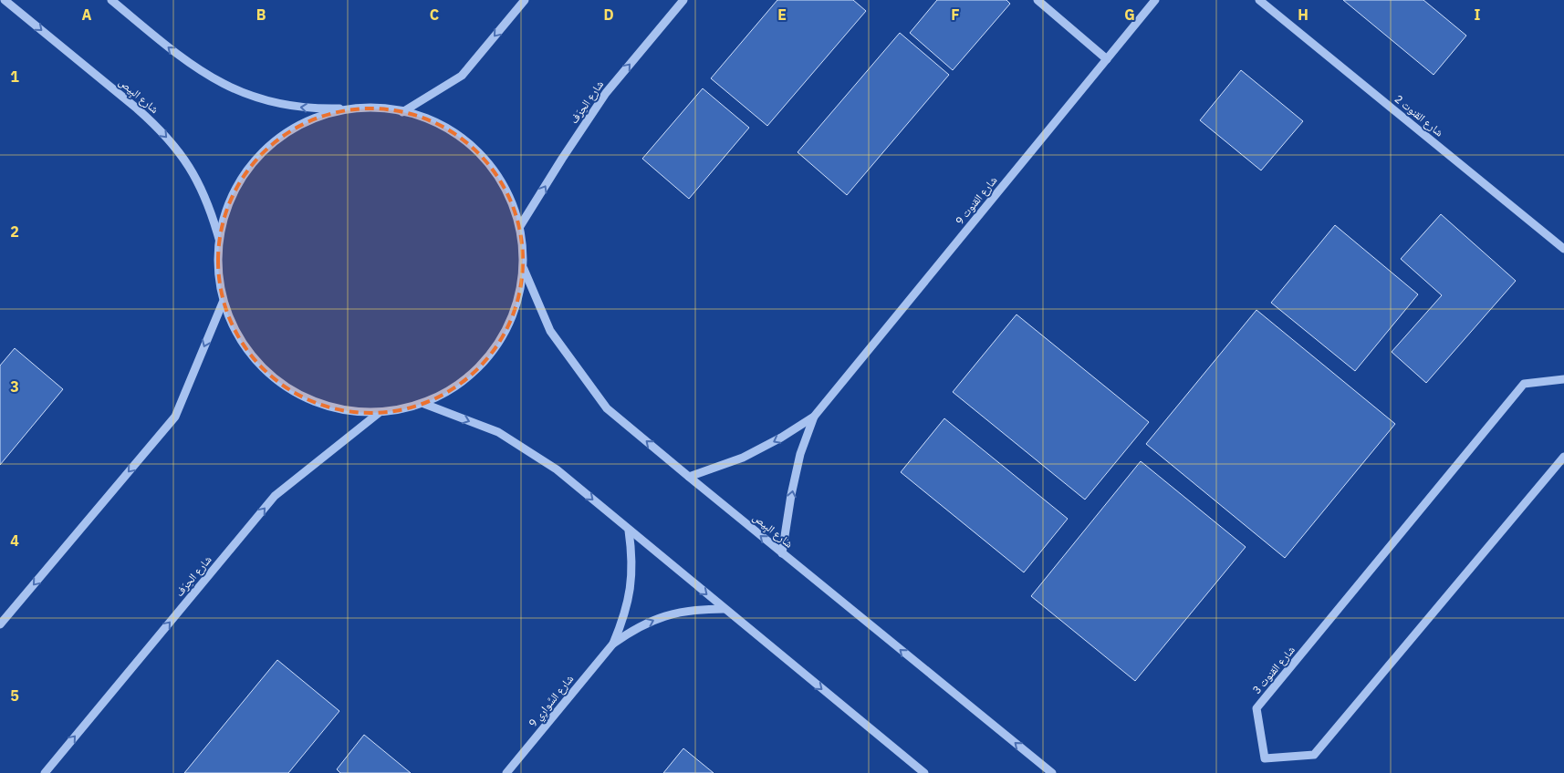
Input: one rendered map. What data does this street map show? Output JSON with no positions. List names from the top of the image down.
{
  "streets": {
    "street": [
      "شارع البِيص",
      "شارع الحِرَف",
      "شارع القنوت 2",
      "شارع القنوت 9",
      "شارع القنوت 3",
      "شارع السَّوارِي 9"
    ]
  },
  "crossings": [
    ["شارع البِيص", "شارع القنوت 9"]
  ],
  "one_way": ["شارع الحِرَف"],
  "grid": {
    "columns": [
      "A",
      "B",
      "C",
      "D",
      "E",
      "F",
      "G",
      "H",
      "I"
    ],
    "rows": [
      "1",
      "2",
      "3",
      "4",
      "5"
    ]
  }
}
